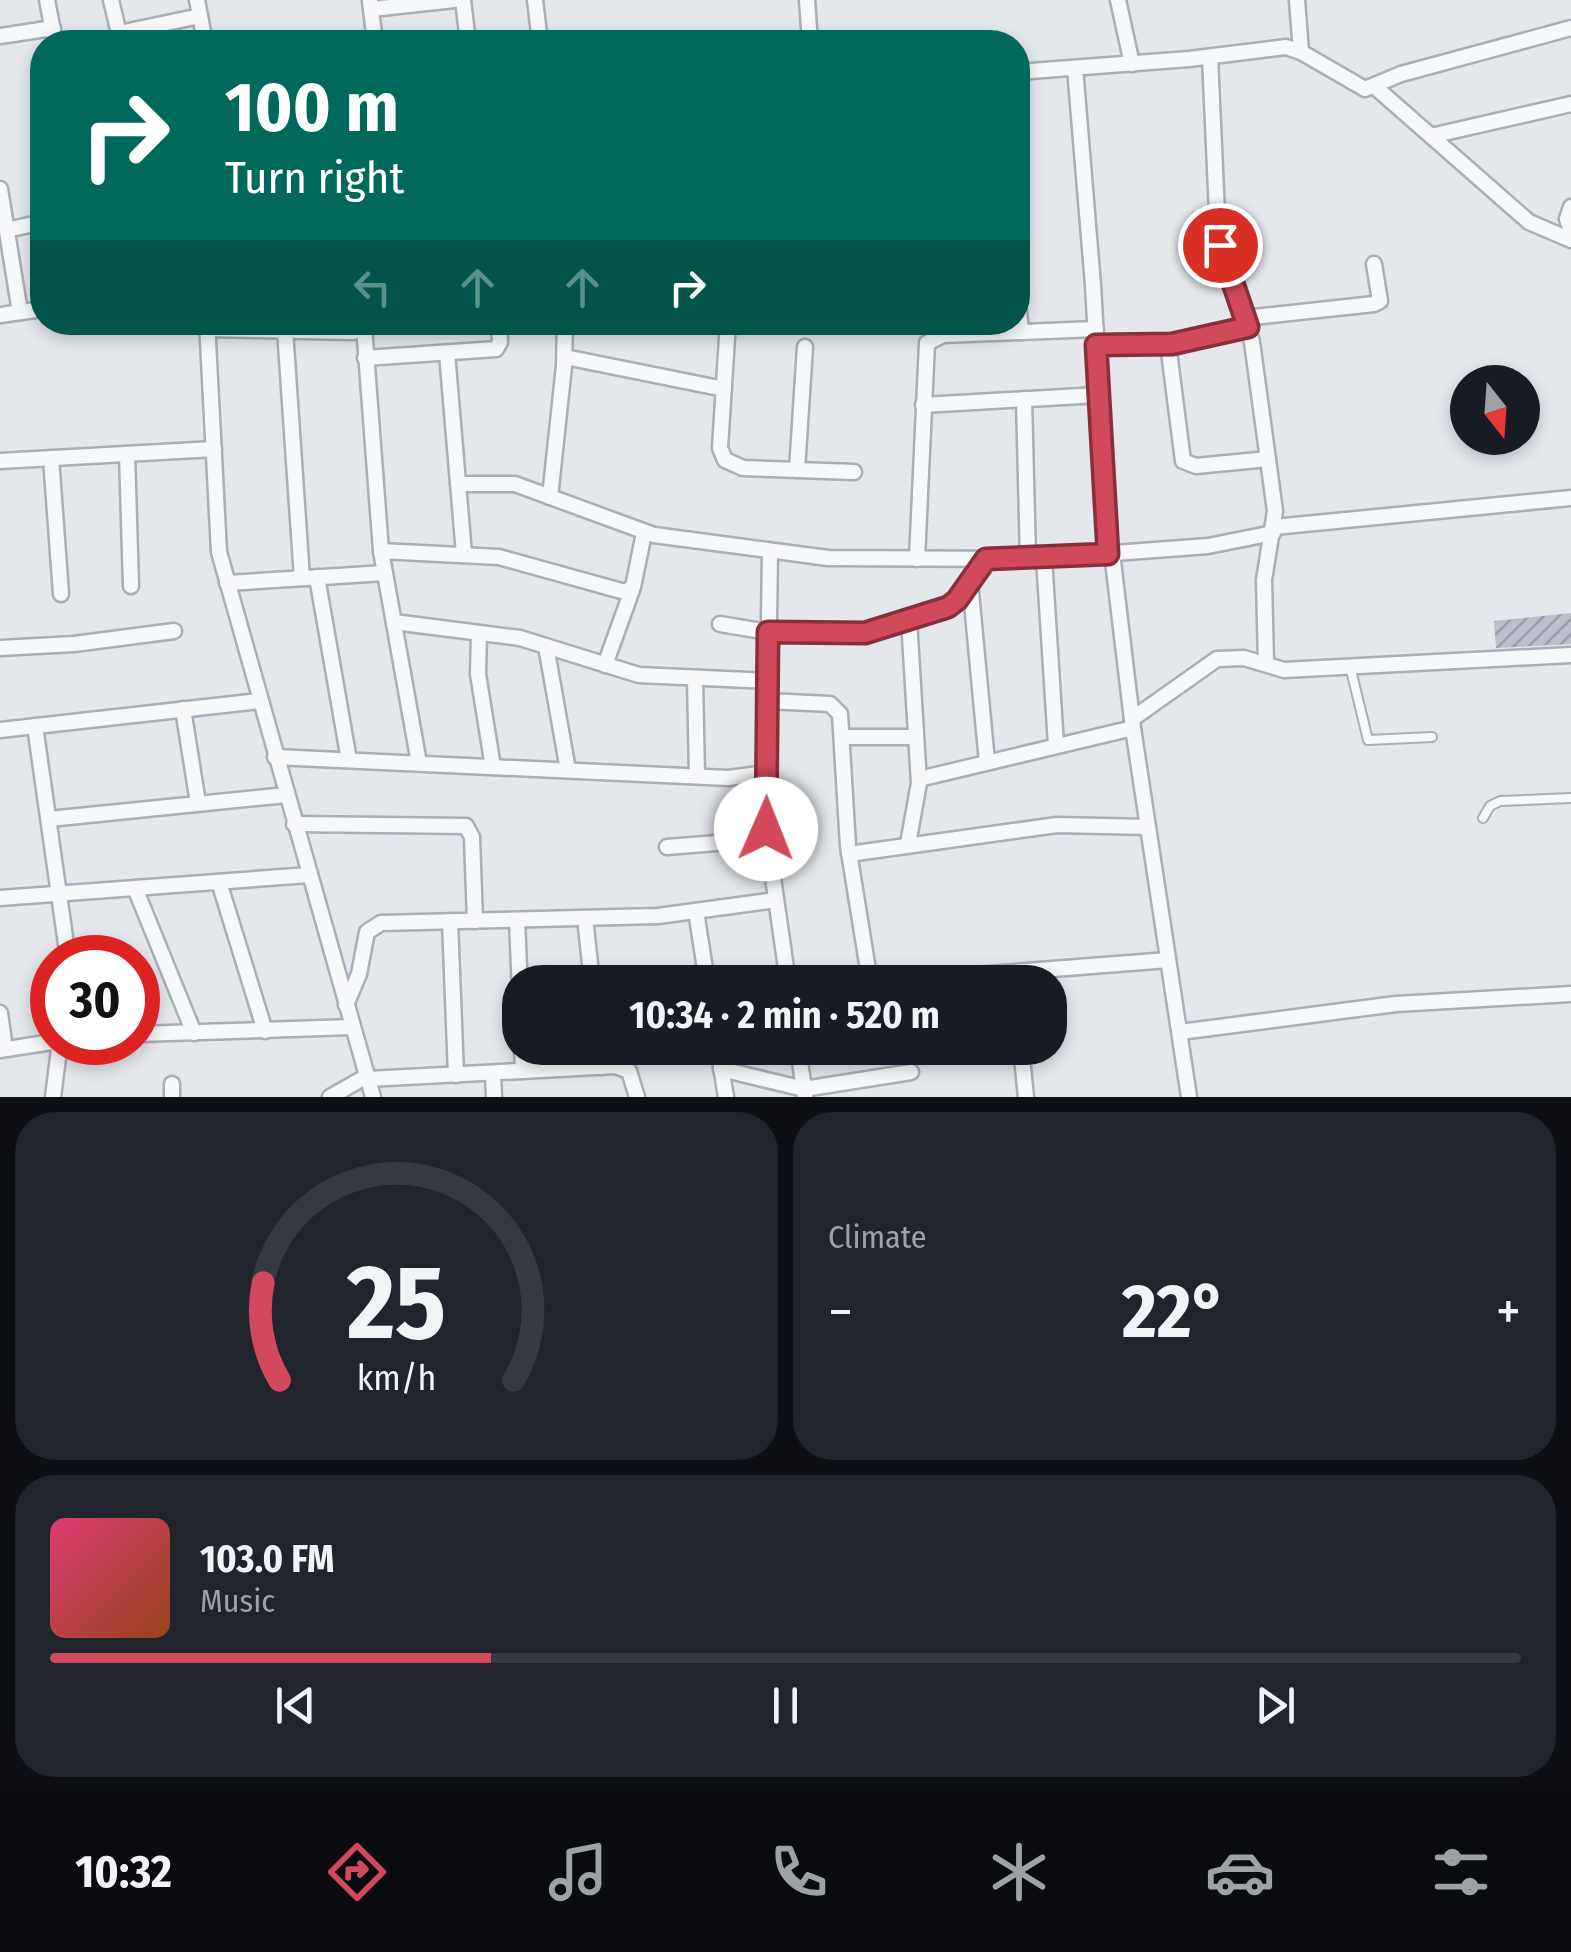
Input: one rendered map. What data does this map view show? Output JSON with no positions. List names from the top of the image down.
{
  "north": "bottom",
  "page": {
    "turn": ["100 m", "Turn right"],
    "limit": "30",
    "trip": "10:34 · 2 min · 520 m",
    "tile": "Climate",
    "heat": ["−", "22°", "+"],
    "song": ["103.0 FM", "Music"],
    "tabs": "10:32",
    "gauge": ["25", "km/h"]
  }
}
